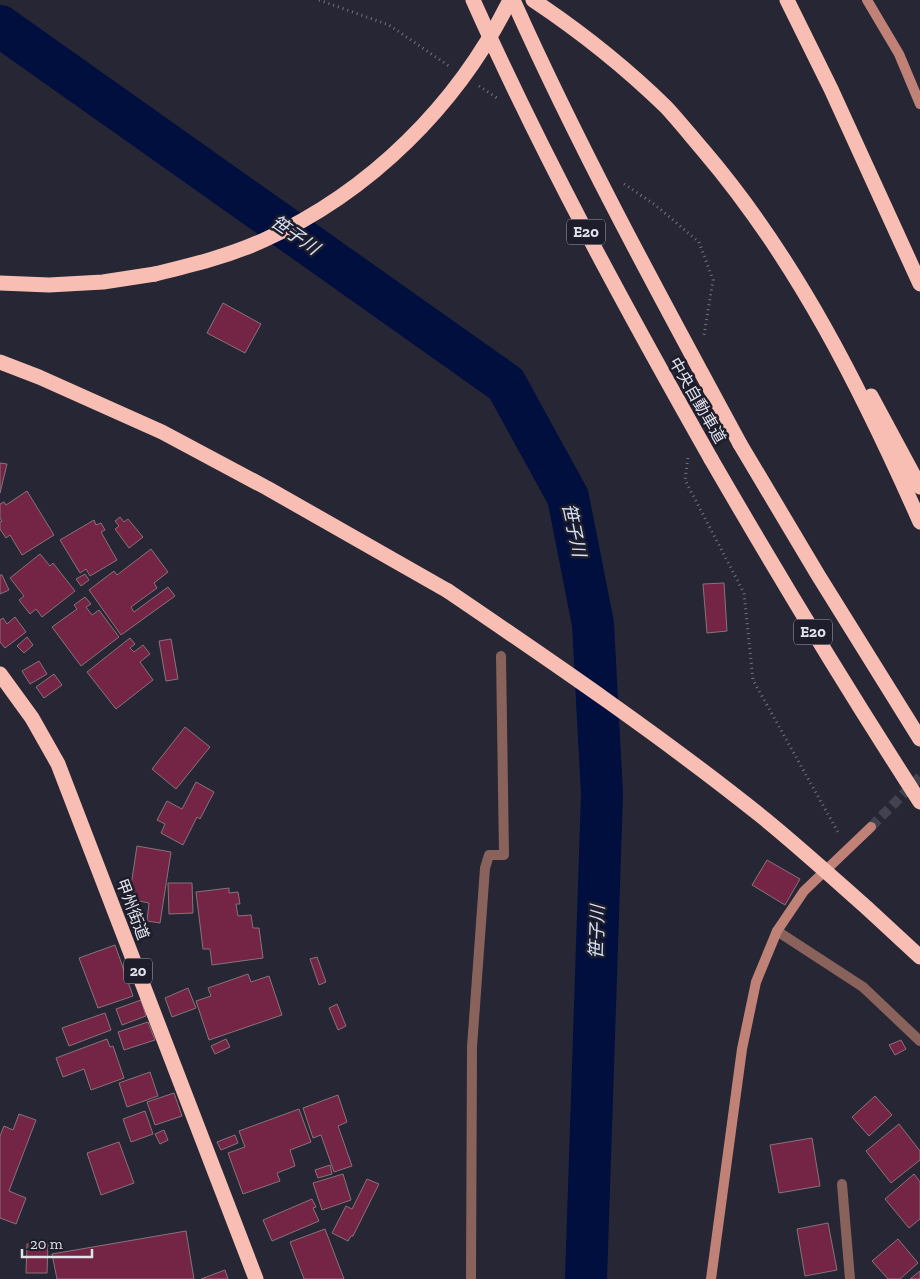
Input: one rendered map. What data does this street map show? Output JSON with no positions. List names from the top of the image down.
{
  "streets": {
    "highway": [
      "E20",
      "中央自動車道",
      "甲州街道",
      "20"
    ]
  },
  "water": ["笹子川"],
  "scale_bar": "20 m"
}
